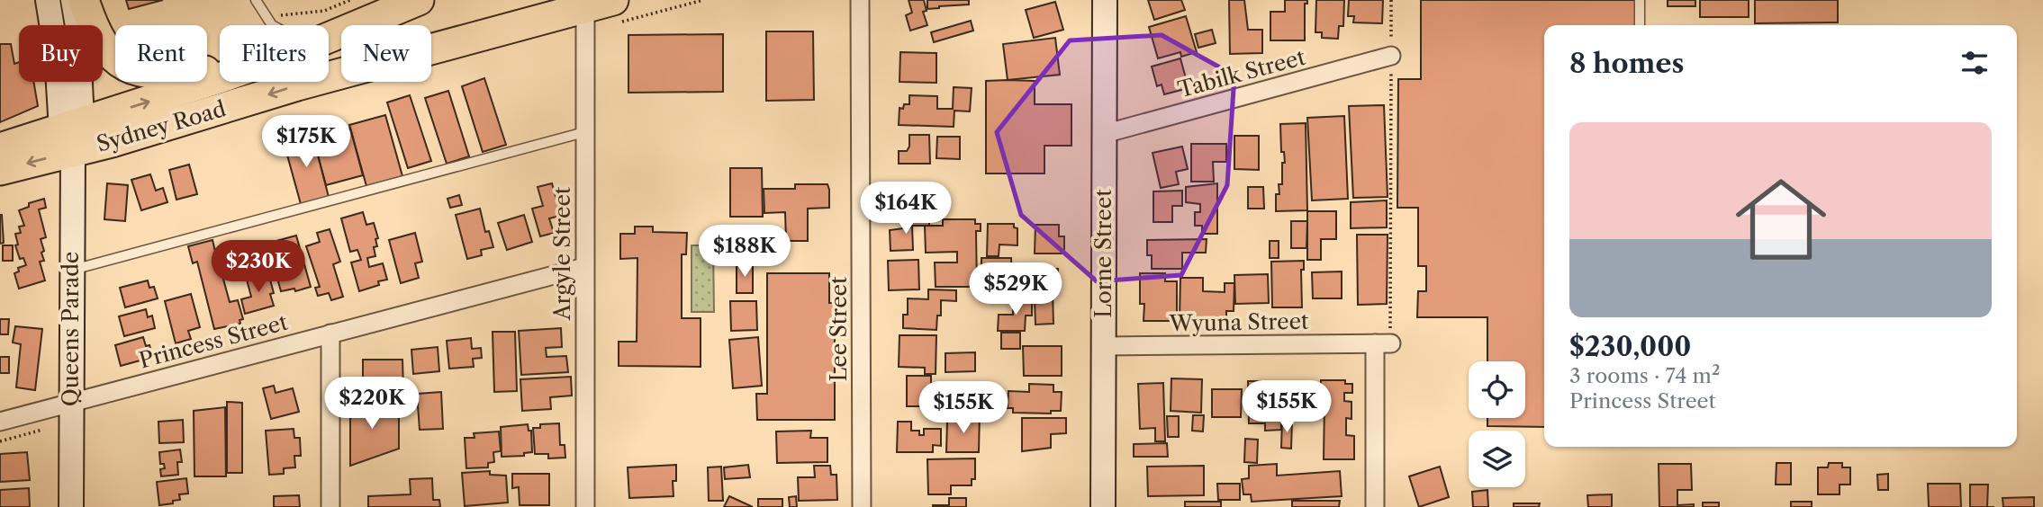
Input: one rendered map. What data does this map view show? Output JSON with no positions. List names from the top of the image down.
{
  "streets": {
    "highway": ["Sydney Road"],
    "street": [
      "Tabilk Street",
      "Argyle Street",
      "Lorne Street",
      "Wyuna Street",
      "Queens Parade",
      "Lee Street",
      "Princess Street"
    ]
  },
  "crossings": [
    ["Tabilk Street", "Lorne Street"],
    ["Sydney Road", "Argyle Street"],
    ["Sydney Road", "Queens Parade"],
    ["Argyle Street", "Princess Street"],
    ["Lorne Street", "Wyuna Street"],
    ["Queens Parade", "Princess Street"]
  ],
  "page": {
    "chip": [
      "Buy",
      "Rent",
      "Filters",
      "New"
    ],
    "heading": "8 homes",
    "list": [
      {
        "name": "$230,000",
        "note": "3 rooms · 74 m² · Princess Street"
      }
    ],
    "price": [
      "$175K",
      "$164K",
      "$188K",
      "$230K",
      "$529K",
      "$220K",
      "$155K",
      "$155K"
    ]
  }
}
